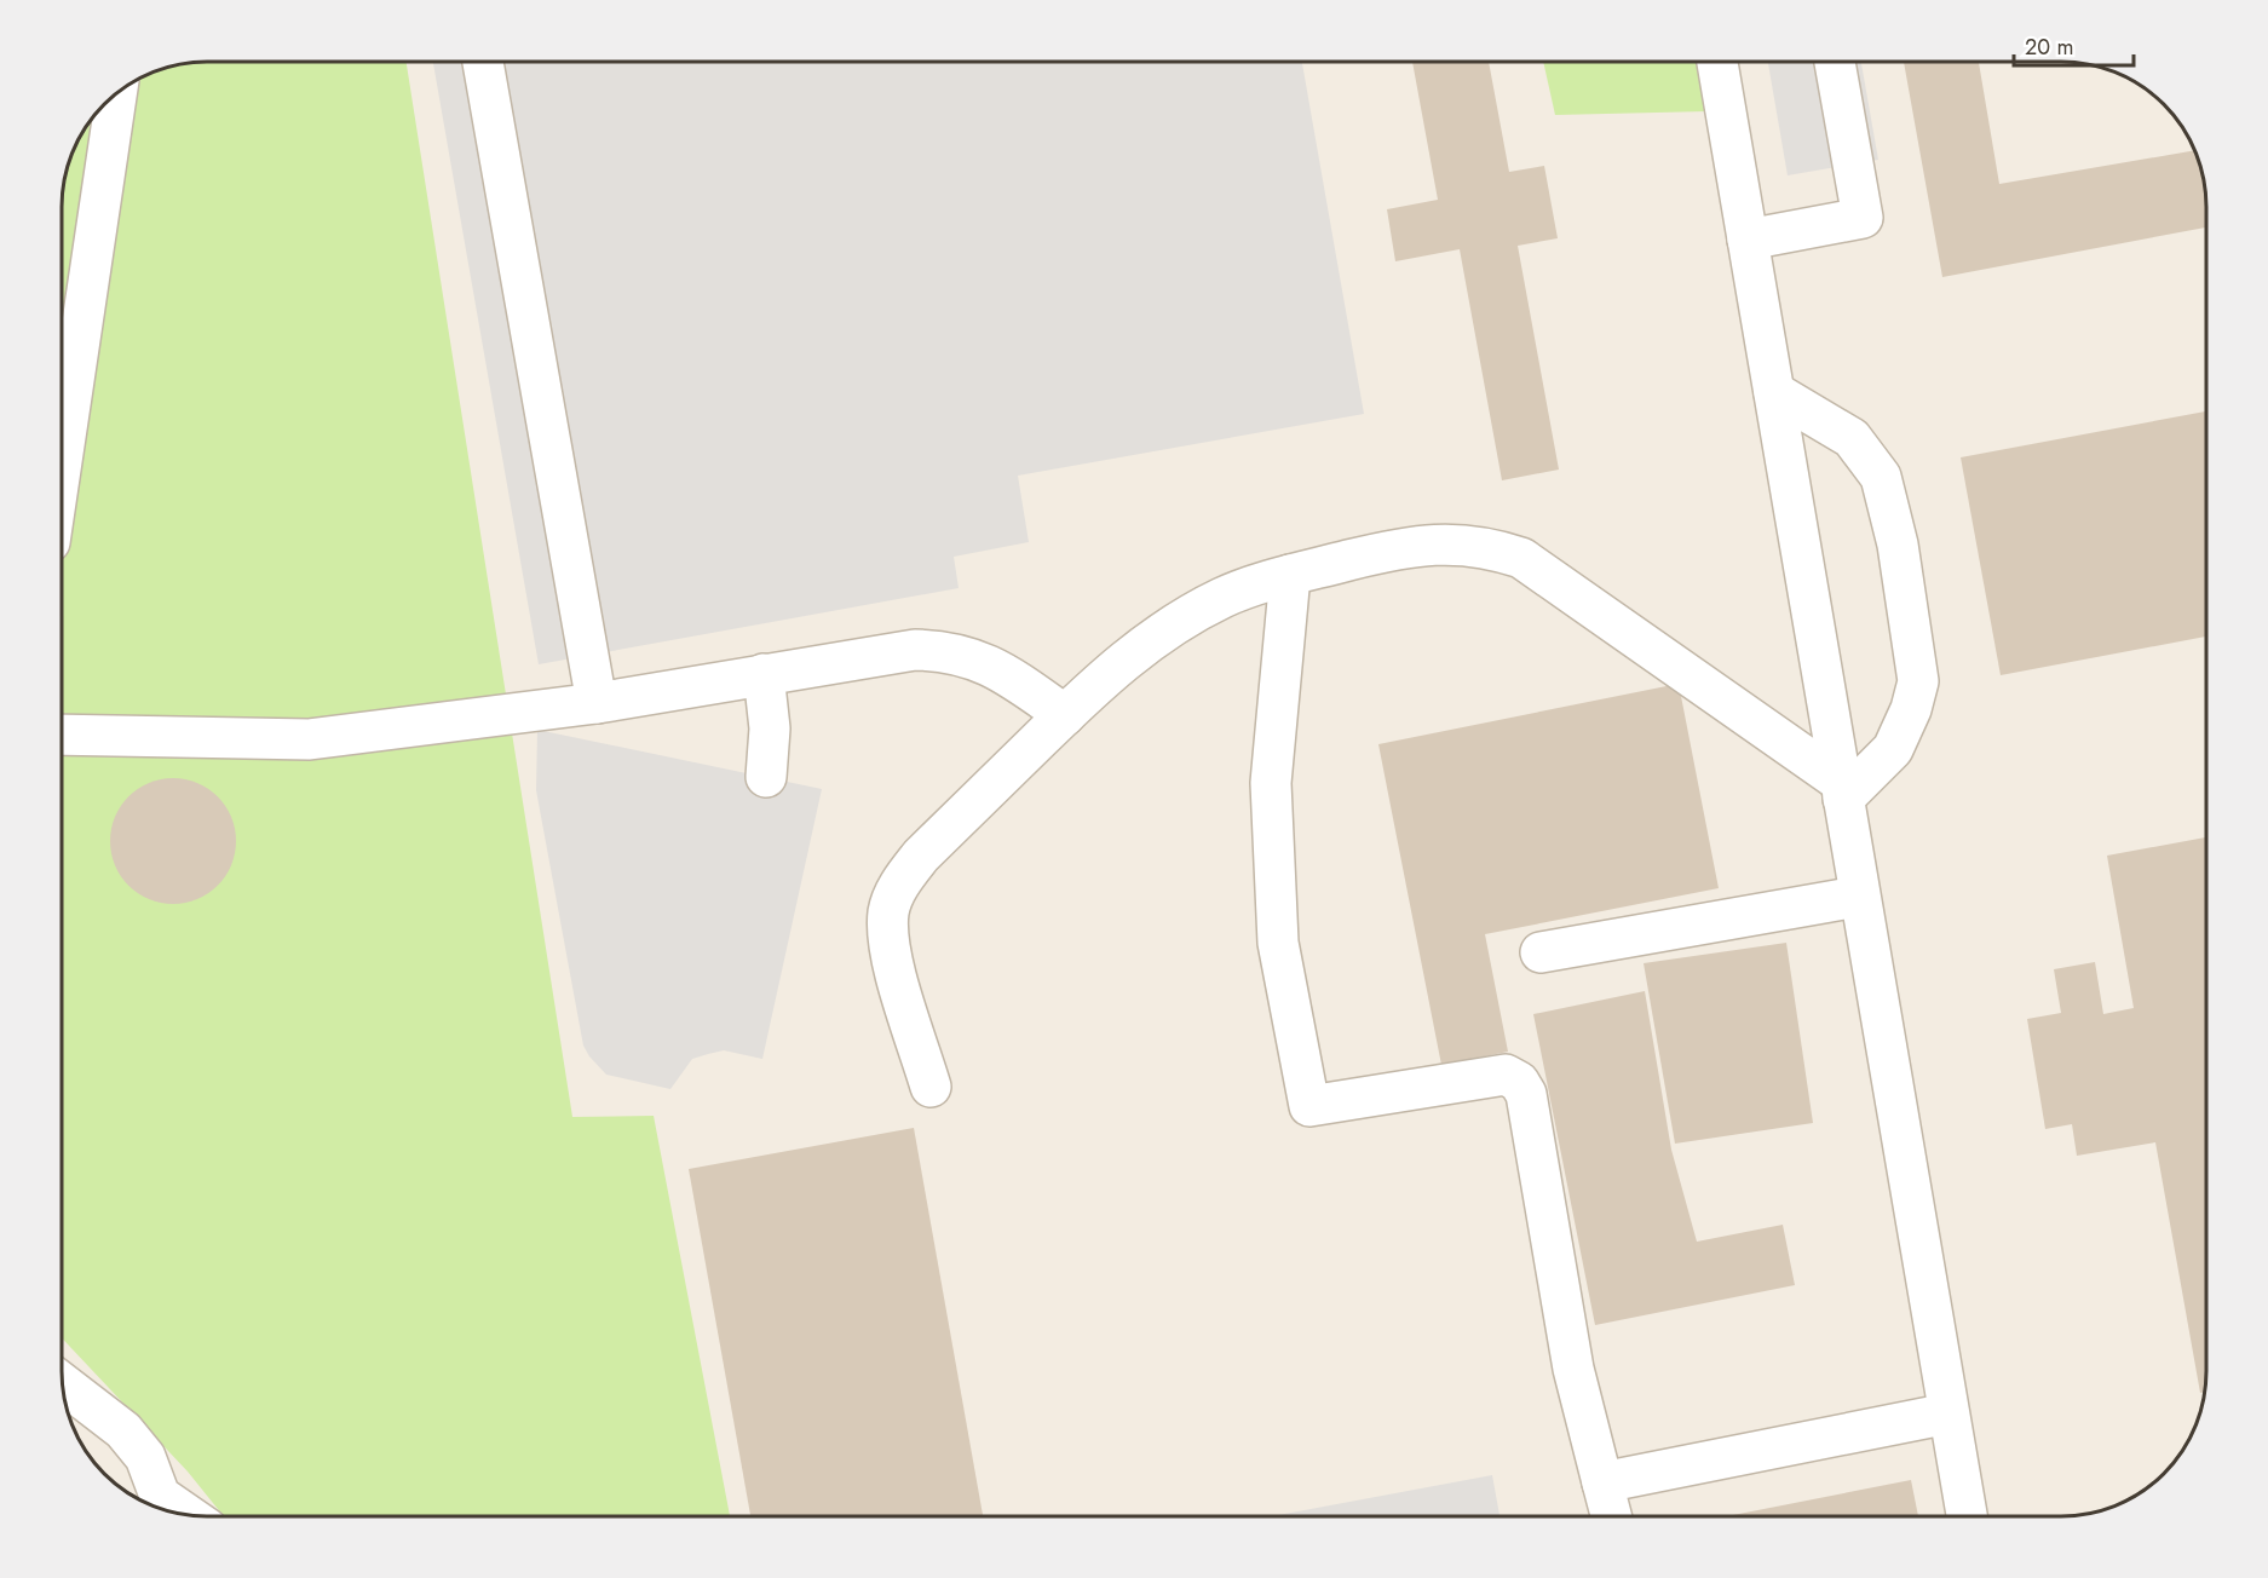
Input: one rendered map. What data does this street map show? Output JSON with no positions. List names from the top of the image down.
{
  "scale_bar": "20 m"
}
